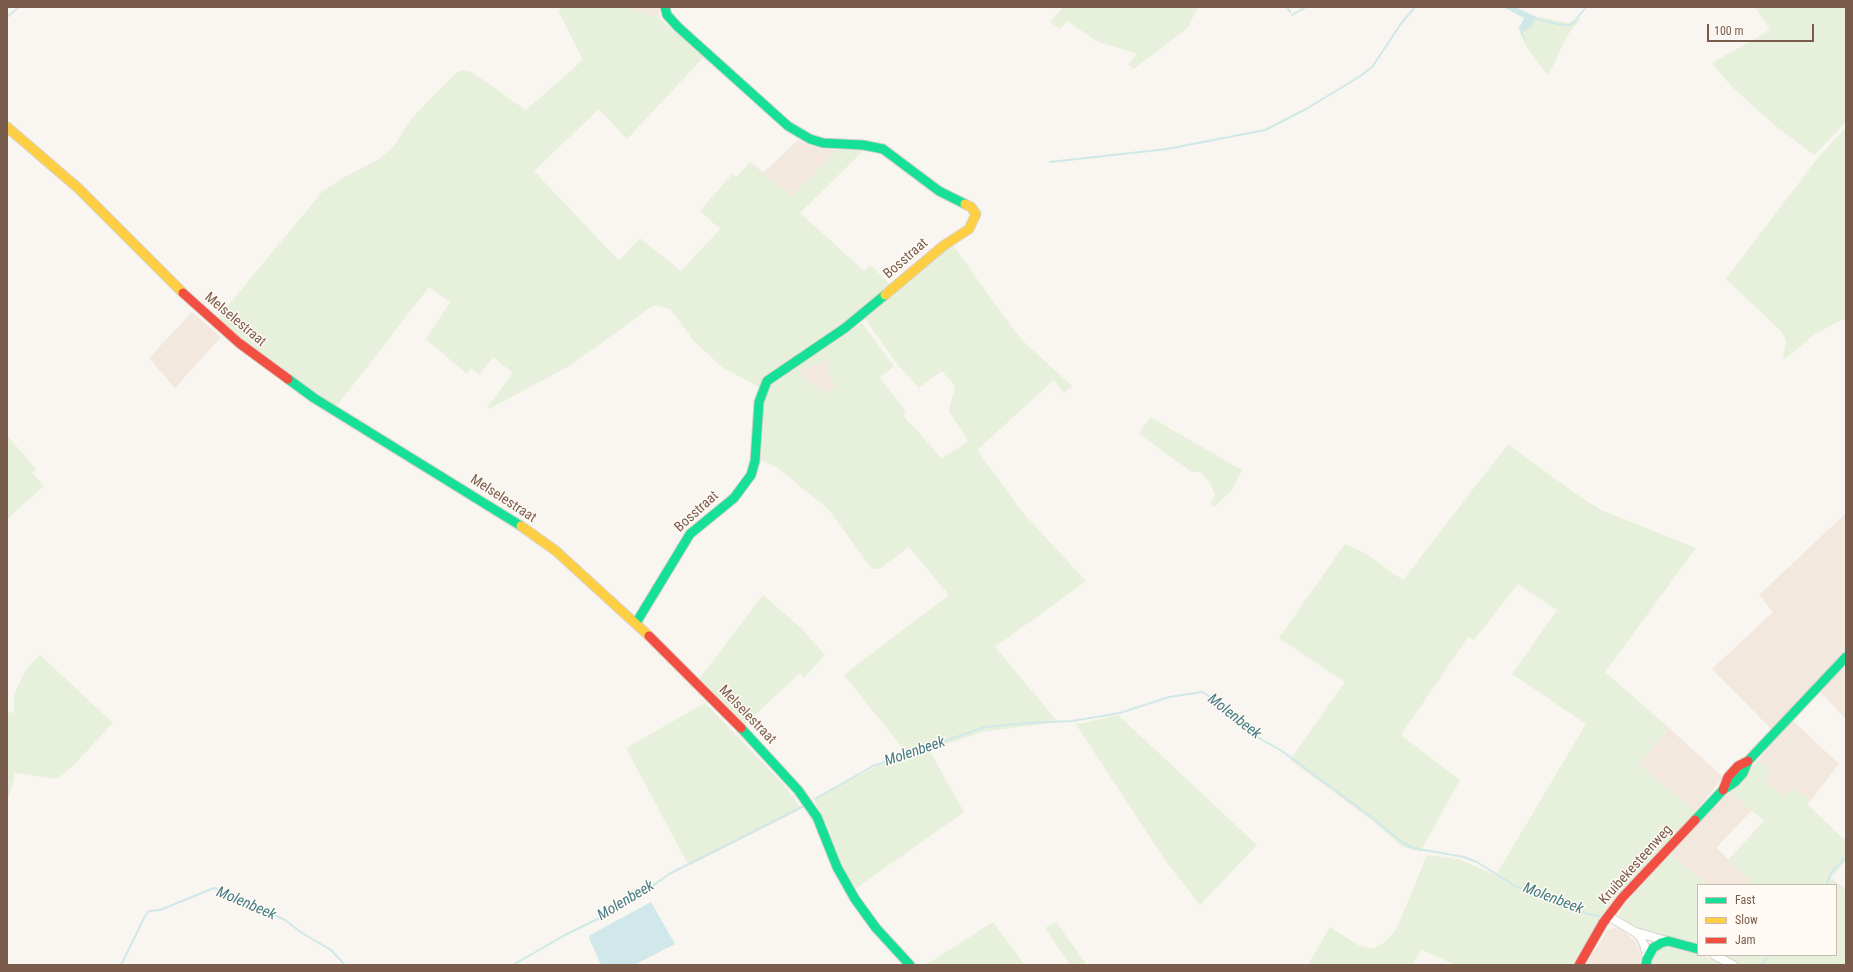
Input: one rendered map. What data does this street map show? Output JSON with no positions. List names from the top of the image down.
{
  "streets": {
    "street": ["Bosstraat", "Melselestraat", "Kruibekesteenweg"]
  },
  "crossings": [
    ["Bosstraat", "Melselestraat"]
  ],
  "water": ["Molenbeek"],
  "legend": ["Fast", "Slow", "Jam"],
  "scale_bar": "100 m"
}
